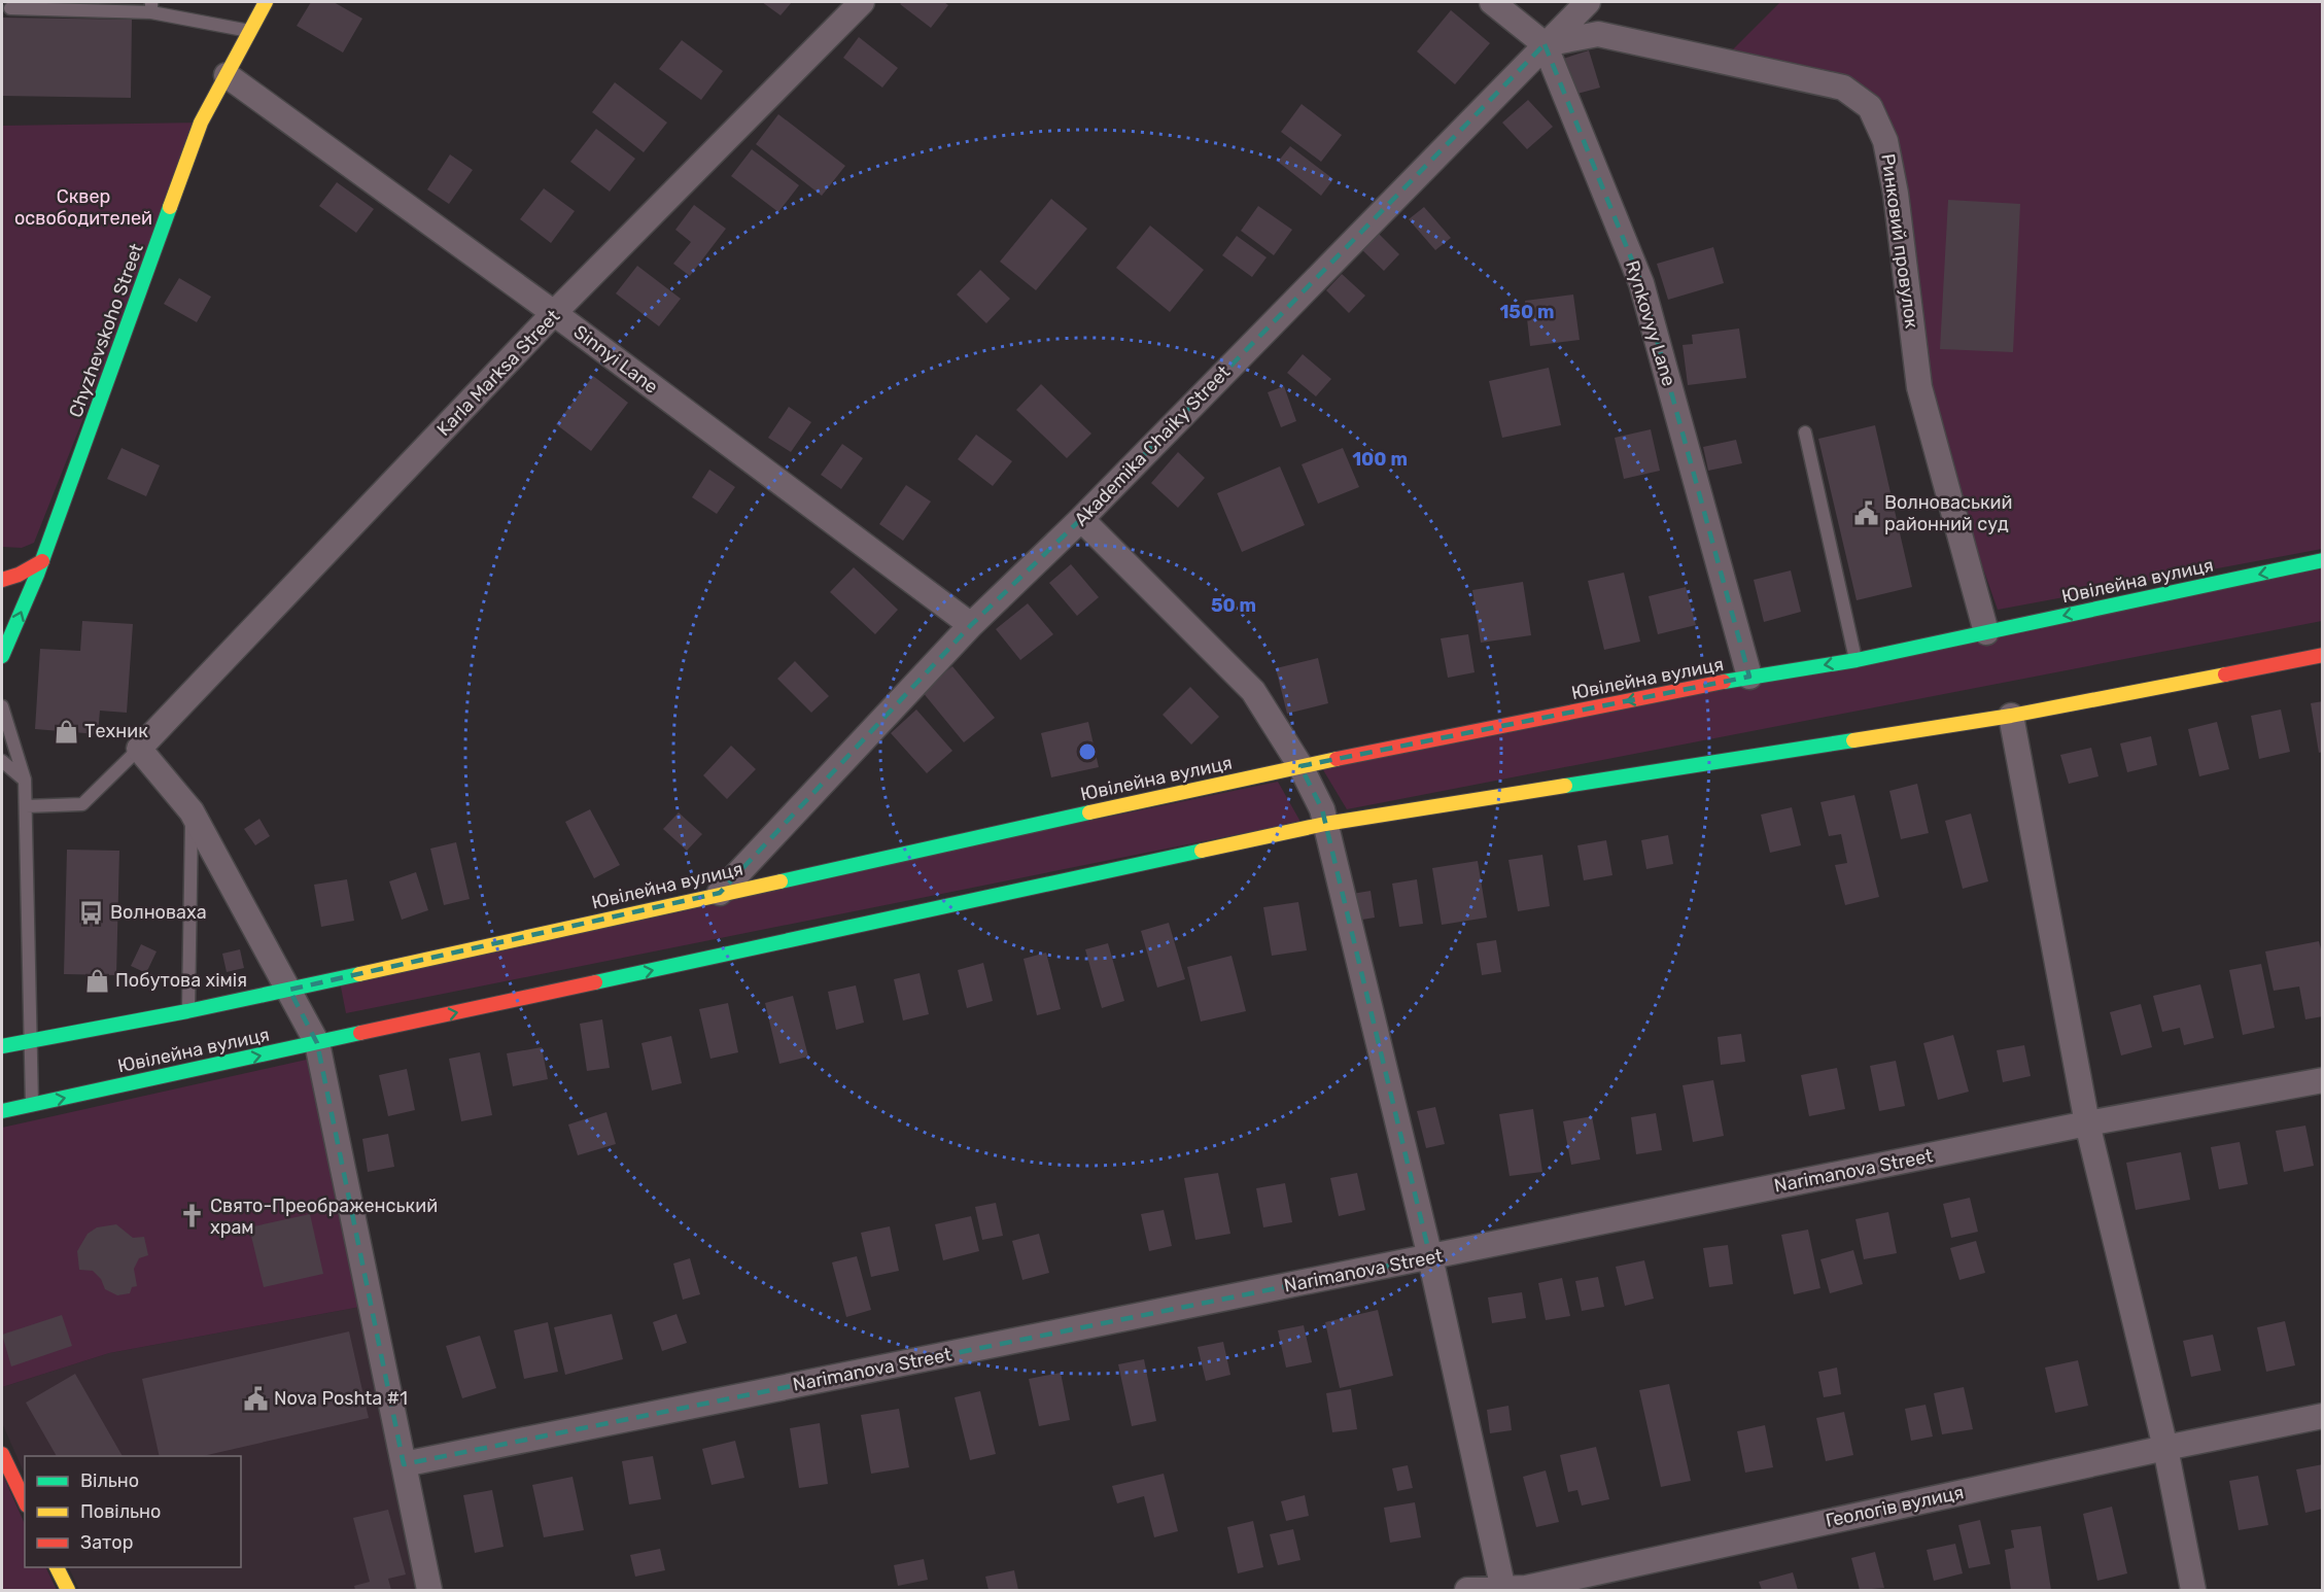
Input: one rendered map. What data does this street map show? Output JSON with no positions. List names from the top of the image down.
{
  "streets": {
    "street": [
      "Ринковий провулок",
      "Rynkovyy Lane",
      "Chyzhevskoho Street",
      "Sinnyi Lane",
      "Karla Marksa Street",
      "Akademika Chaiky Street",
      "Ювілейна вулиця",
      "Narimanova Street",
      "Геологів вулиця"
    ]
  },
  "crossings": [
    ["Ринковий провулок", "Rynkovyy Lane"],
    ["Ринковий провулок", "Akademika Chaiky Street"],
    ["Ринковий провулок", "Ювілейна вулиця"],
    ["Rynkovyy Lane", "Akademika Chaiky Street"],
    ["Rynkovyy Lane", "Ювілейна вулиця"],
    ["Chyzhevskoho Street", "Sinnyi Lane"],
    ["Sinnyi Lane", "Karla Marksa Street"],
    ["Sinnyi Lane", "Akademika Chaiky Street"],
    ["Akademika Chaiky Street", "Ювілейна вулиця"]
  ],
  "parks": ["Сквер освободителей"],
  "places": {
    "public building": ["Волноваський районний суд", "Nova Poshta #1"],
    "shop": ["Техник", "Побутова хімія"],
    "bus stop": ["Волноваха"],
    "church": ["Свято-Преображенський храм"]
  },
  "legend": ["Вільно", "Повільно", "Затор"],
  "rings": ["150 m", "100 m", "50 m"]
}
